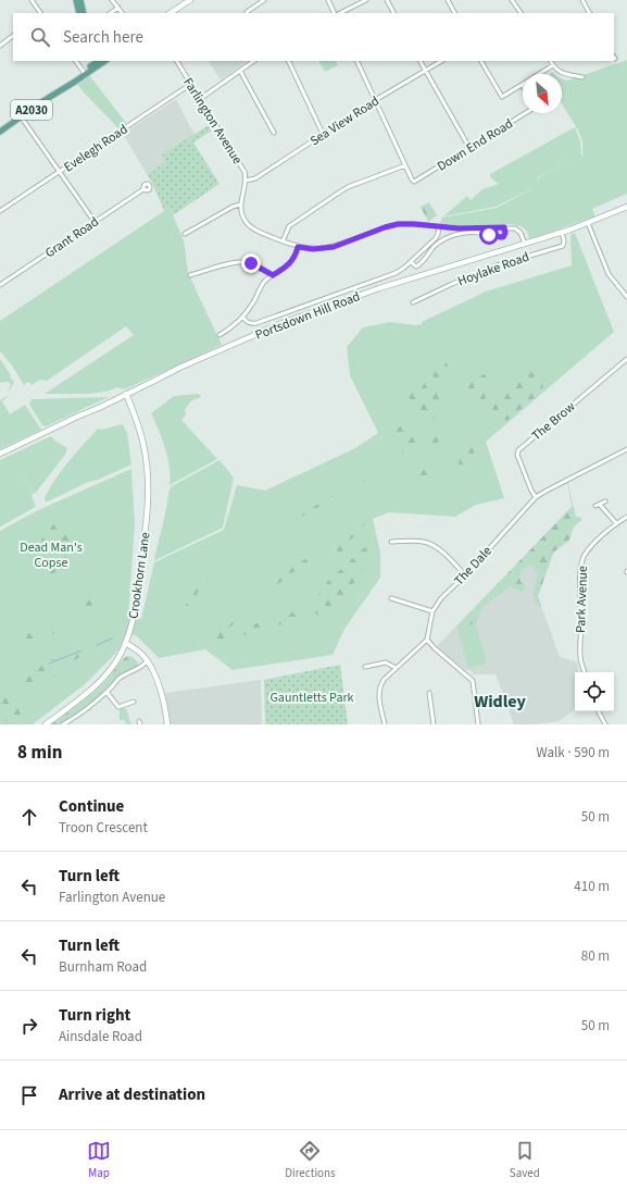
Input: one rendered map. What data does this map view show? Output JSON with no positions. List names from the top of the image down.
{
  "streets": {
    "main road": ["A2030", "Portsdown Hill Road", "Crookhorn Lane"],
    "street": [
      "Farlington Avenue",
      "Sea View Road",
      "Down End Road",
      "Evelegh Road",
      "Grant Road",
      "Hoylake Road",
      "The Brow",
      "The Dale",
      "Park Avenue"
    ]
  },
  "crossings": [
    ["Farlington Avenue", "Sea View Road"],
    ["Farlington Avenue", "Evelegh Road"],
    ["Hoylake Road", "Portsdown Hill Road"],
    ["Portsdown Hill Road", "Crookhorn Lane"],
    ["The Brow", "The Dale"]
  ],
  "districts": ["Widley"],
  "parks": ["Dead Man's Copse", "Gauntletts Park"],
  "north": "bottom right",
  "page": {
    "search": "Search here",
    "heading": ["8 min", "Walk · 590 m"],
    "list": [
      ["Continue", "Troon Crescent", "50 m"],
      ["Turn left", "Farlington Avenue", "410 m"],
      ["Turn left", "Burnham Road", "80 m"],
      ["Turn right", "Ainsdale Road", "50 m"],
      "Arrive at destination"
    ],
    "nav": ["Map", "Directions", "Saved"]
  }
}
